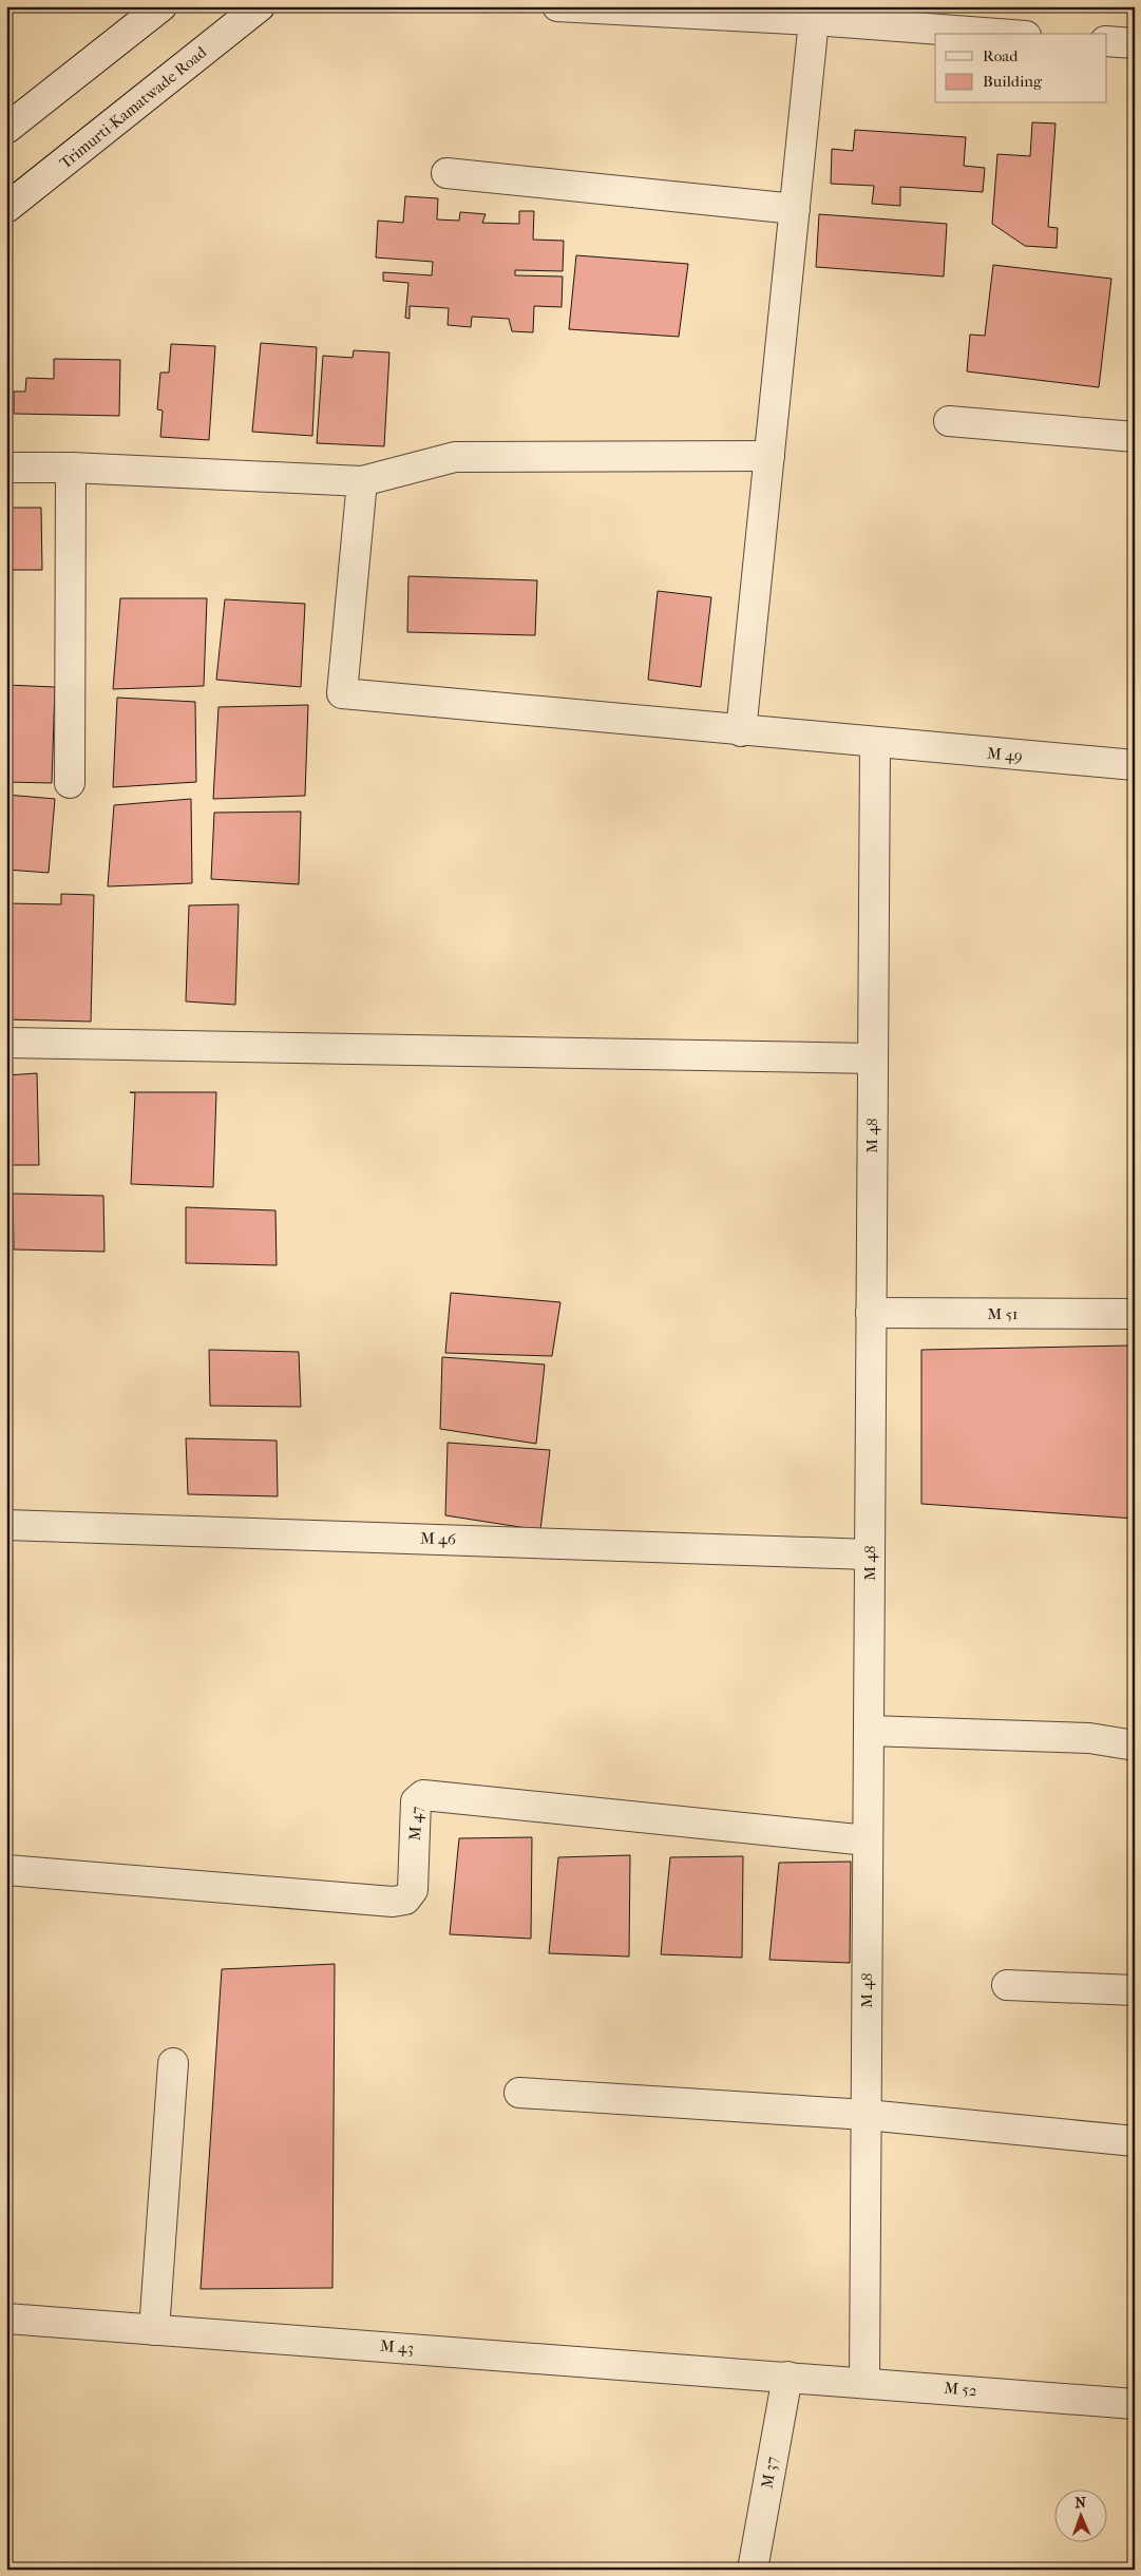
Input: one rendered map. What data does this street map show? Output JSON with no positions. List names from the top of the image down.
{
  "streets": {
    "street": [
      "Trimurti-Kamatwade Road",
      "M 49",
      "M 48",
      "M 51",
      "M 46",
      "M 47",
      "M 43",
      "M 52",
      "M 37"
    ]
  },
  "crossings": [
    ["M 49", "M 48"],
    ["M 48", "M 51"],
    ["M 48", "M 46"],
    ["M 48", "M 47"],
    ["M 48", "M 52"],
    ["M 43", "M 52"],
    ["M 43", "M 37"],
    ["M 52", "M 37"]
  ],
  "legend": ["Road", "Building"],
  "north": "top"
}
